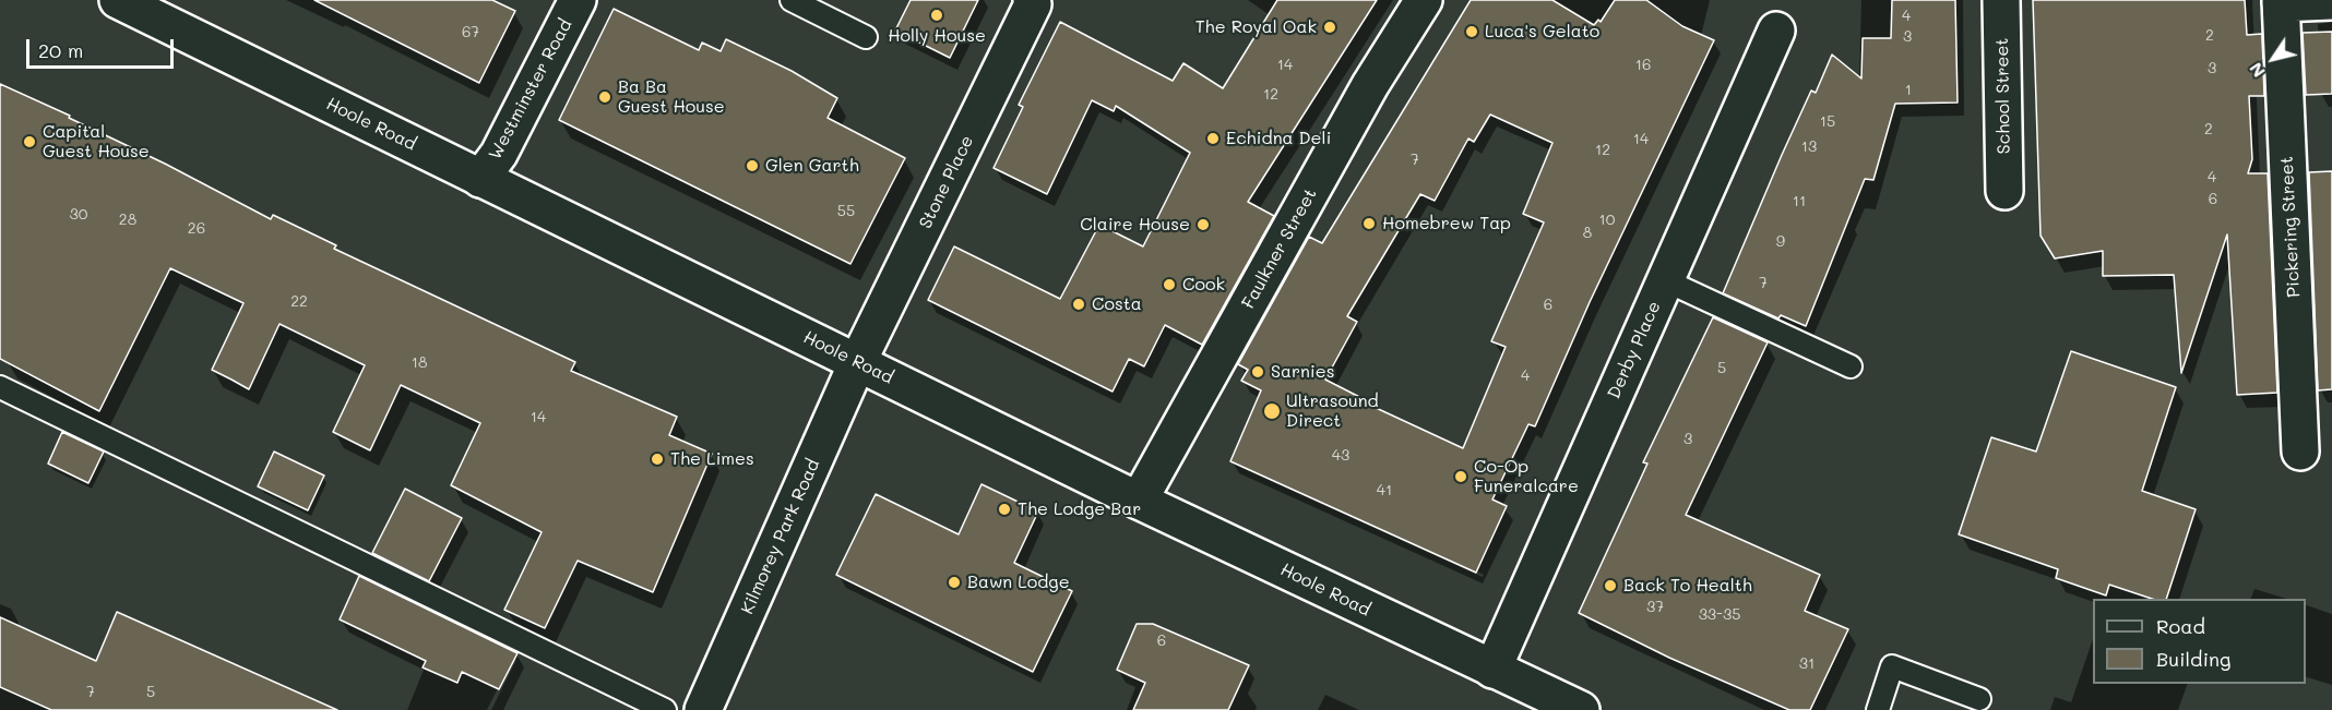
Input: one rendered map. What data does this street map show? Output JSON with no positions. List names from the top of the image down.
{
  "streets": {
    "main road": [
      "Westminster Road",
      "School Street",
      "Hoole Road",
      "Stone Place",
      "Pickering Street",
      "Faulkner Street",
      "Derby Place",
      "Kilmorey Park Road"
    ]
  },
  "crossings": [
    ["Westminster Road", "Hoole Road"],
    ["Hoole Road", "Stone Place"],
    ["Hoole Road", "Faulkner Street"],
    ["Hoole Road", "Derby Place"],
    ["Hoole Road", "Kilmorey Park Road"],
    ["Stone Place", "Kilmorey Park Road"]
  ],
  "places": [
    "Holly House",
    "The Royal Oak",
    "Luca's Gelato",
    "Ba Ba Guest House",
    "Echidna Deli",
    "Capital Guest House",
    "Glen Garth",
    "Homebrew Tap",
    "Claire House",
    "Cook",
    "Costa",
    "Sarnies",
    "Ultrasound Direct",
    "The Limes",
    "Co-Op Funeralcare",
    "The Lodge Bar",
    "Bawn Lodge",
    "Back To Health"
  ],
  "house_numbers": [
    "4",
    "67",
    "2",
    "3",
    "14",
    "16",
    "3",
    "1",
    "12",
    "15",
    "2",
    "14",
    "13",
    "12",
    "7",
    "4",
    "6",
    "11",
    "55",
    "30",
    "28",
    "10",
    "26",
    "8",
    "9",
    "7",
    "22",
    "6",
    "18",
    "5",
    "4",
    "14",
    "3",
    "43",
    "41",
    "37",
    "33-35",
    "6",
    "31",
    "7",
    "5"
  ],
  "legend": ["Road", "Building"],
  "scale_bar": "20 m",
  "north": "bottom left"
}
